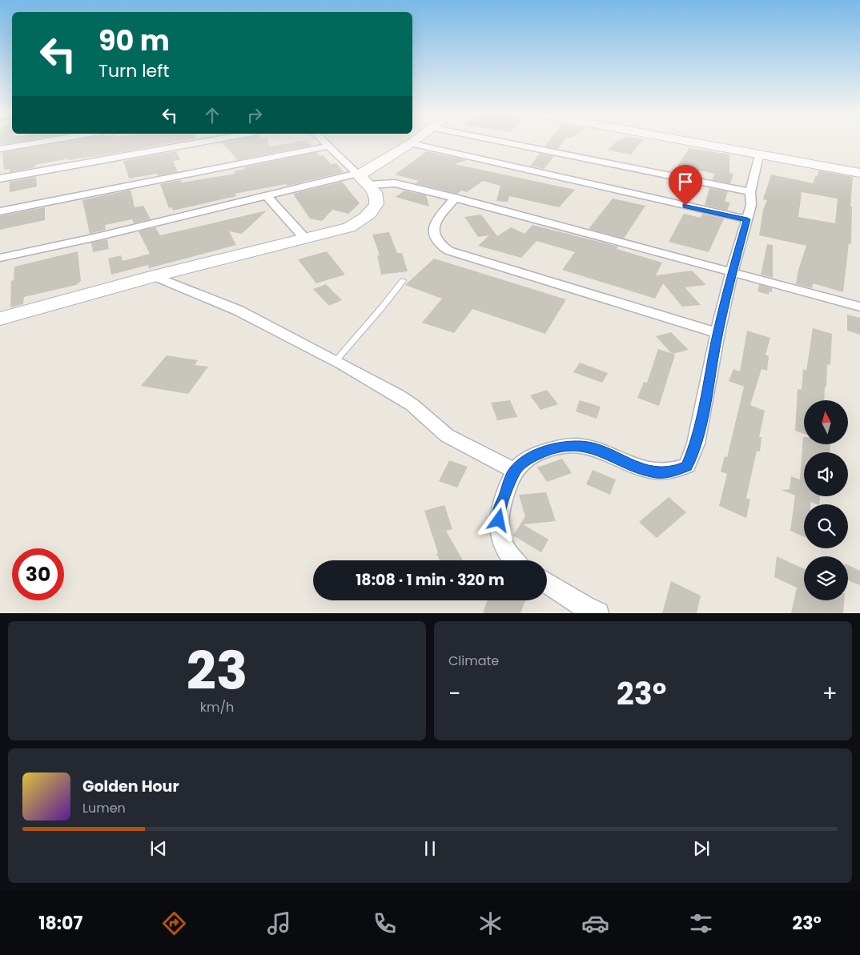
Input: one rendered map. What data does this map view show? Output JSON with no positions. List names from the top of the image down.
{
  "north": "top",
  "page": {
    "turn": ["90 m", "Turn left"],
    "limit": "30",
    "trip": "18:08 · 1 min · 320 m",
    "tile": [
      ["23", "km/h"],
      "Climate"
    ],
    "heat": ["−", "23°", "+"],
    "song": ["Golden Hour", "Lumen"],
    "tabs": ["18:07", "23°"]
  }
}
